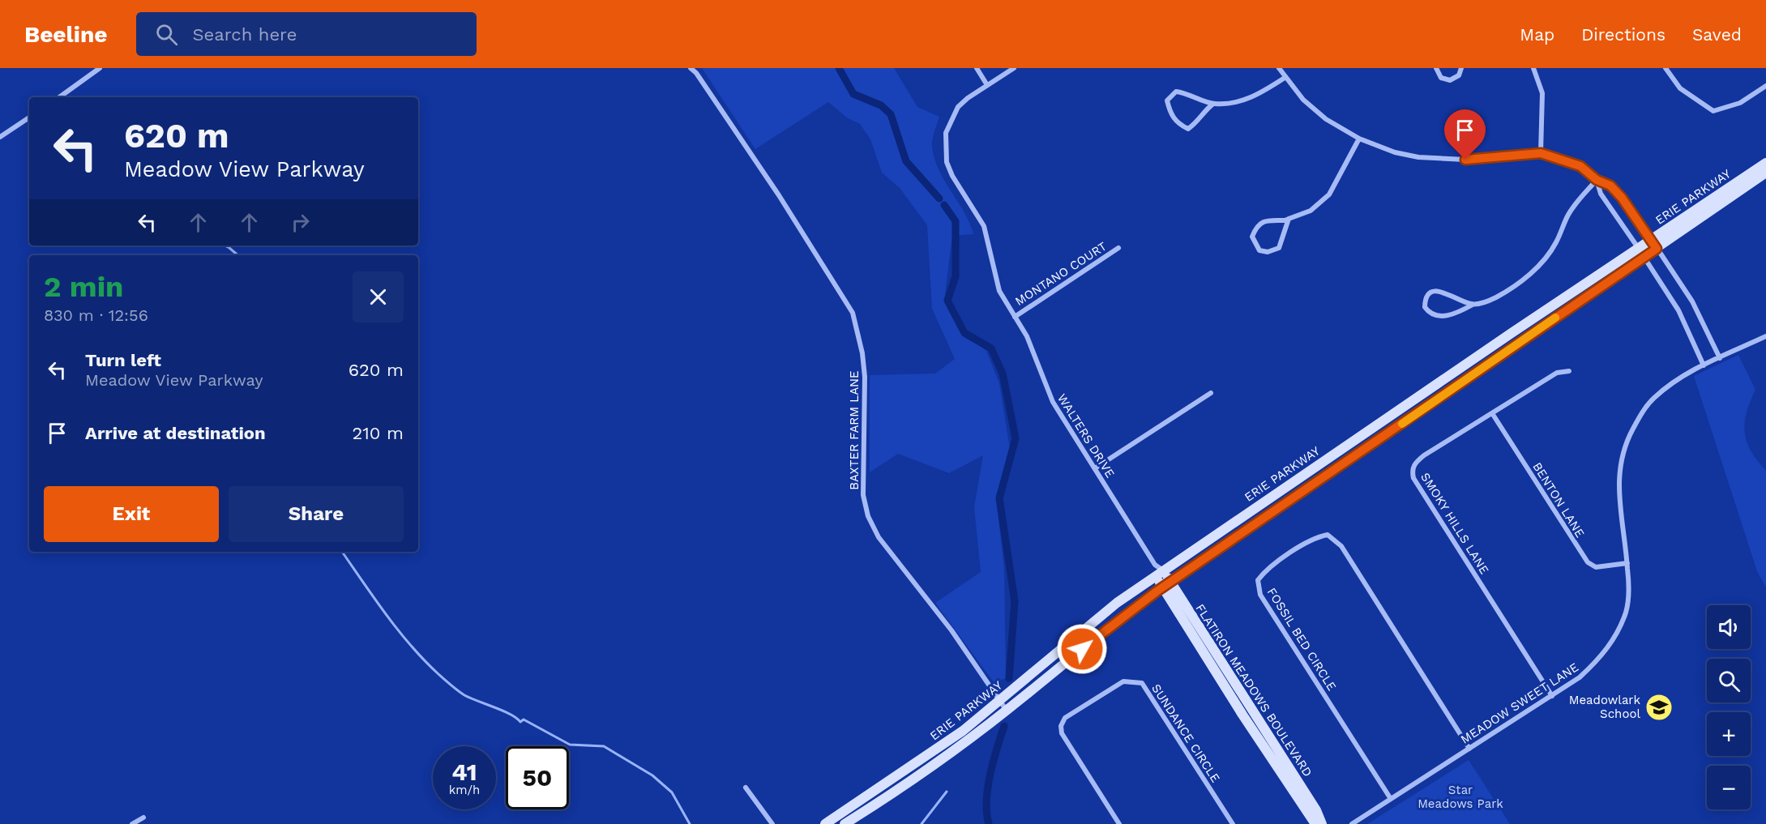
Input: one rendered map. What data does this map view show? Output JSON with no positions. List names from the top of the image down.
{
  "streets": {
    "main road": ["ERIE PARKWAY", "FLATIRON MEADOWS BOULEVARD"],
    "street": [
      "MONTANO COURT",
      "BAXTER FARM LANE",
      "WALTERS DRIVE",
      "BENTON LANE",
      "SMOKY HILLS LANE",
      "FOSSIL BED CIRCLE",
      "MEADOW SWEET LANE",
      "SUNDANCE CIRCLE"
    ]
  },
  "crossings": [
    ["ERIE PARKWAY", "BAXTER FARM LANE"],
    ["ERIE PARKWAY", "WALTERS DRIVE"],
    ["ERIE PARKWAY", "FLATIRON MEADOWS BOULEVARD"],
    ["MONTANO COURT", "WALTERS DRIVE"],
    ["WALTERS DRIVE", "FLATIRON MEADOWS BOULEVARD"],
    ["BENTON LANE", "SMOKY HILLS LANE"],
    ["BENTON LANE", "MEADOW SWEET LANE"],
    ["SMOKY HILLS LANE", "MEADOW SWEET LANE"],
    ["FOSSIL BED CIRCLE", "MEADOW SWEET LANE"]
  ],
  "parks": ["Star Meadows Park"],
  "places": {
    "school or university": ["Meadowlark School"]
  },
  "page": {
    "header": "Beeline",
    "search": "Search here",
    "nav": ["Map", "Directions", "Saved"],
    "turn": ["620 m", "Meadow View Parkway"],
    "heading": ["2 min", "830 m · 12:56"],
    "list": [
      {
        "name": "Turn left",
        "note": "Meadow View Parkway",
        "value": "620 m"
      },
      {
        "name": "Arrive at destination",
        "value": "210 m"
      }
    ],
    "buttons": ["Exit", "Share"],
    "map_buttons": ["+", "−"],
    "speed": "41 km/h",
    "limit": "50"
  }
}
